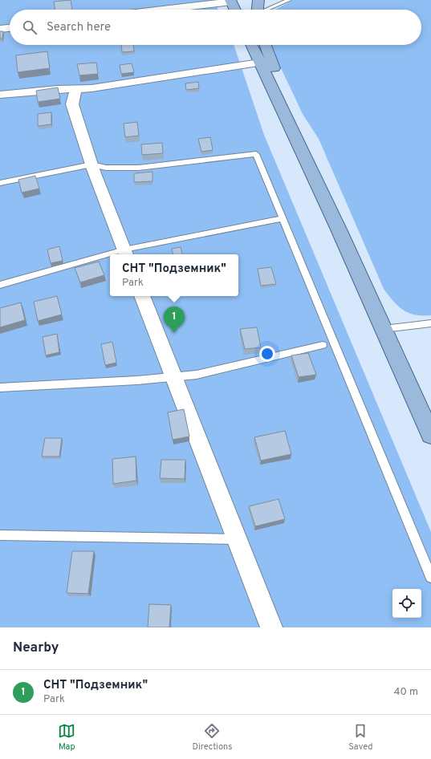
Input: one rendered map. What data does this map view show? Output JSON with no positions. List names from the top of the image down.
{
  "page": {
    "search": "Search here",
    "popup": ["СНТ \"Подземник\"", "Park"],
    "pins": "1",
    "heading": "Nearby",
    "list": [
      {
        "mark": "1",
        "name": "СНТ \"Подземник\"",
        "note": "Park",
        "value": "40 m"
      }
    ],
    "nav": ["Map", "Directions", "Saved"]
  }
}
